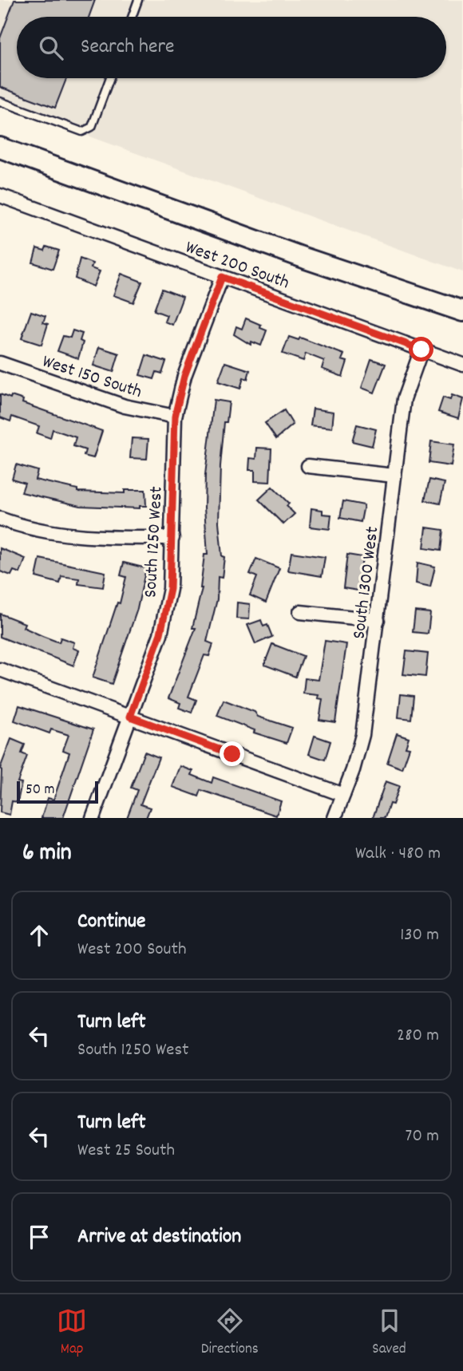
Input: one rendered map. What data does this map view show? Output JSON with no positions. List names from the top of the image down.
{
  "streets": {
    "street": [
      "West 200 South",
      "West 150 South",
      "South 1250 West",
      "South 1300 West"
    ]
  },
  "crossings": [
    ["West 200 South", "South 1250 West"],
    ["West 200 South", "South 1300 West"],
    ["West 150 South", "South 1250 West"]
  ],
  "scale_bar": "50 m",
  "page": {
    "search": "Search here",
    "scale": "50 m",
    "heading": ["6 min", "Walk · 480 m"],
    "list": [
      ["Continue", "West 200 South", "130 m"],
      ["Turn left", "South 1250 West", "280 m"],
      ["Turn left", "West 25 South", "70 m"],
      "Arrive at destination"
    ],
    "nav": ["Map", "Directions", "Saved"]
  }
}
